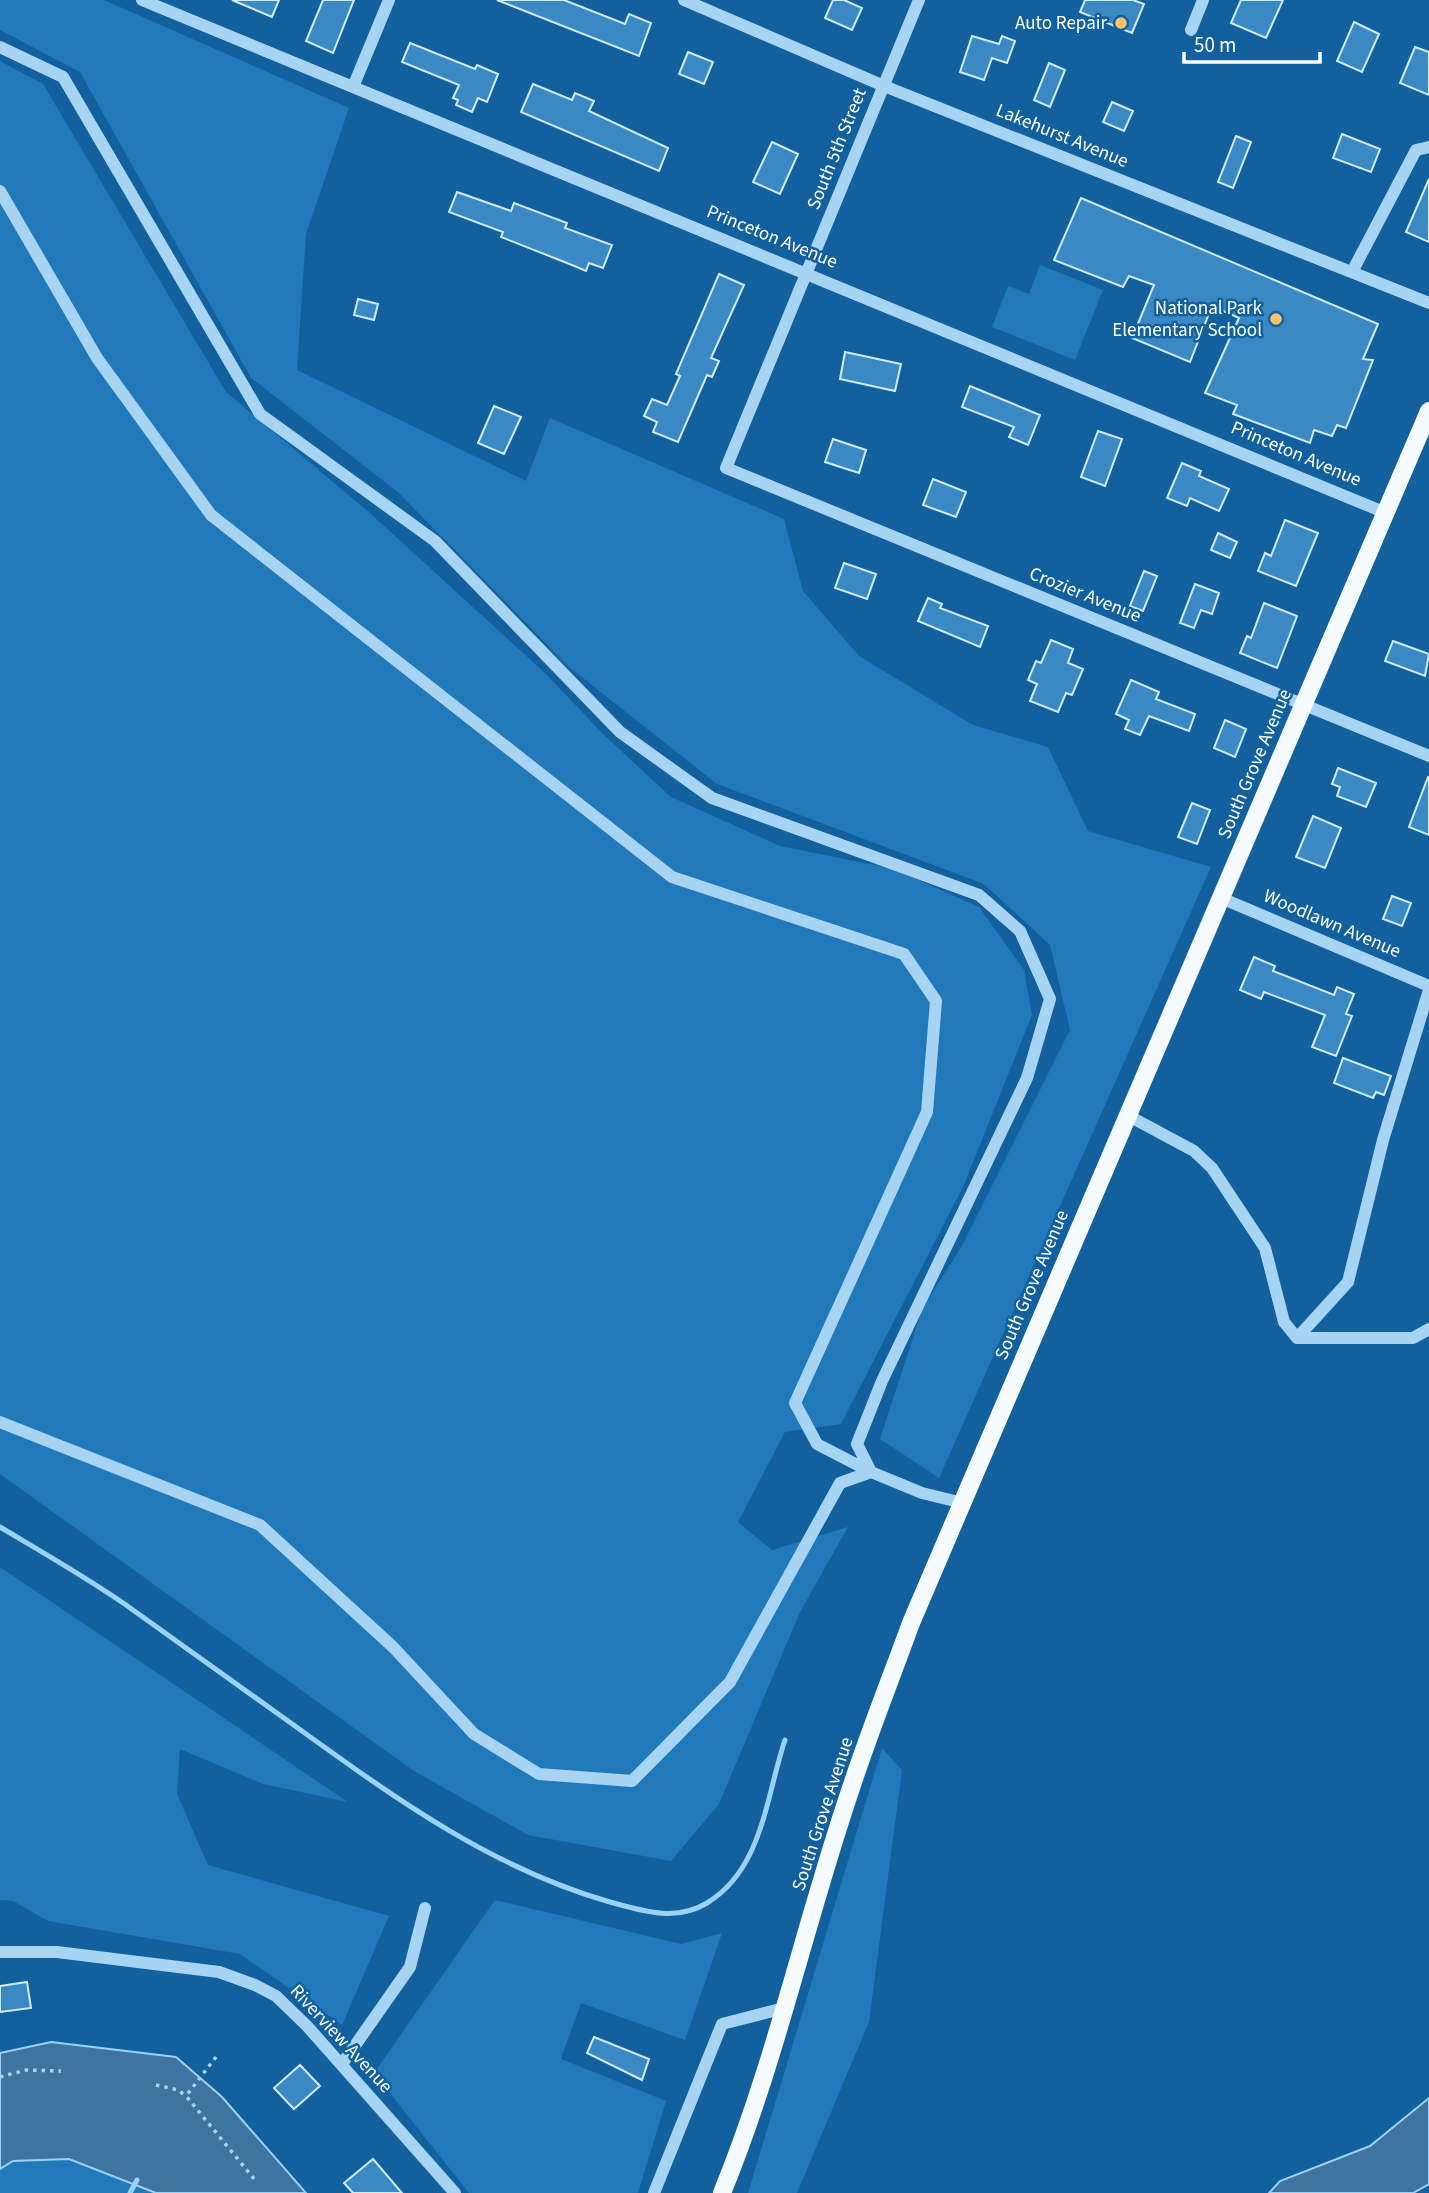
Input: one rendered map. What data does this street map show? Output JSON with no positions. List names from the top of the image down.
{
  "streets": {
    "main road": ["South Grove Avenue"],
    "street": [
      "Lakehurst Avenue",
      "South 5th Street",
      "Princeton Avenue",
      "Crozier Avenue",
      "Woodlawn Avenue",
      "Riverview Avenue"
    ]
  },
  "crossings": [
    ["Lakehurst Avenue", "South 5th Street"],
    ["South 5th Street", "Princeton Avenue"],
    ["South 5th Street", "Crozier Avenue"],
    ["Princeton Avenue", "South Grove Avenue"],
    ["Crozier Avenue", "South Grove Avenue"],
    ["South Grove Avenue", "Woodlawn Avenue"]
  ],
  "places": ["Auto Repair", "National Park Elementary School"],
  "scale_bar": "50 m"
}
